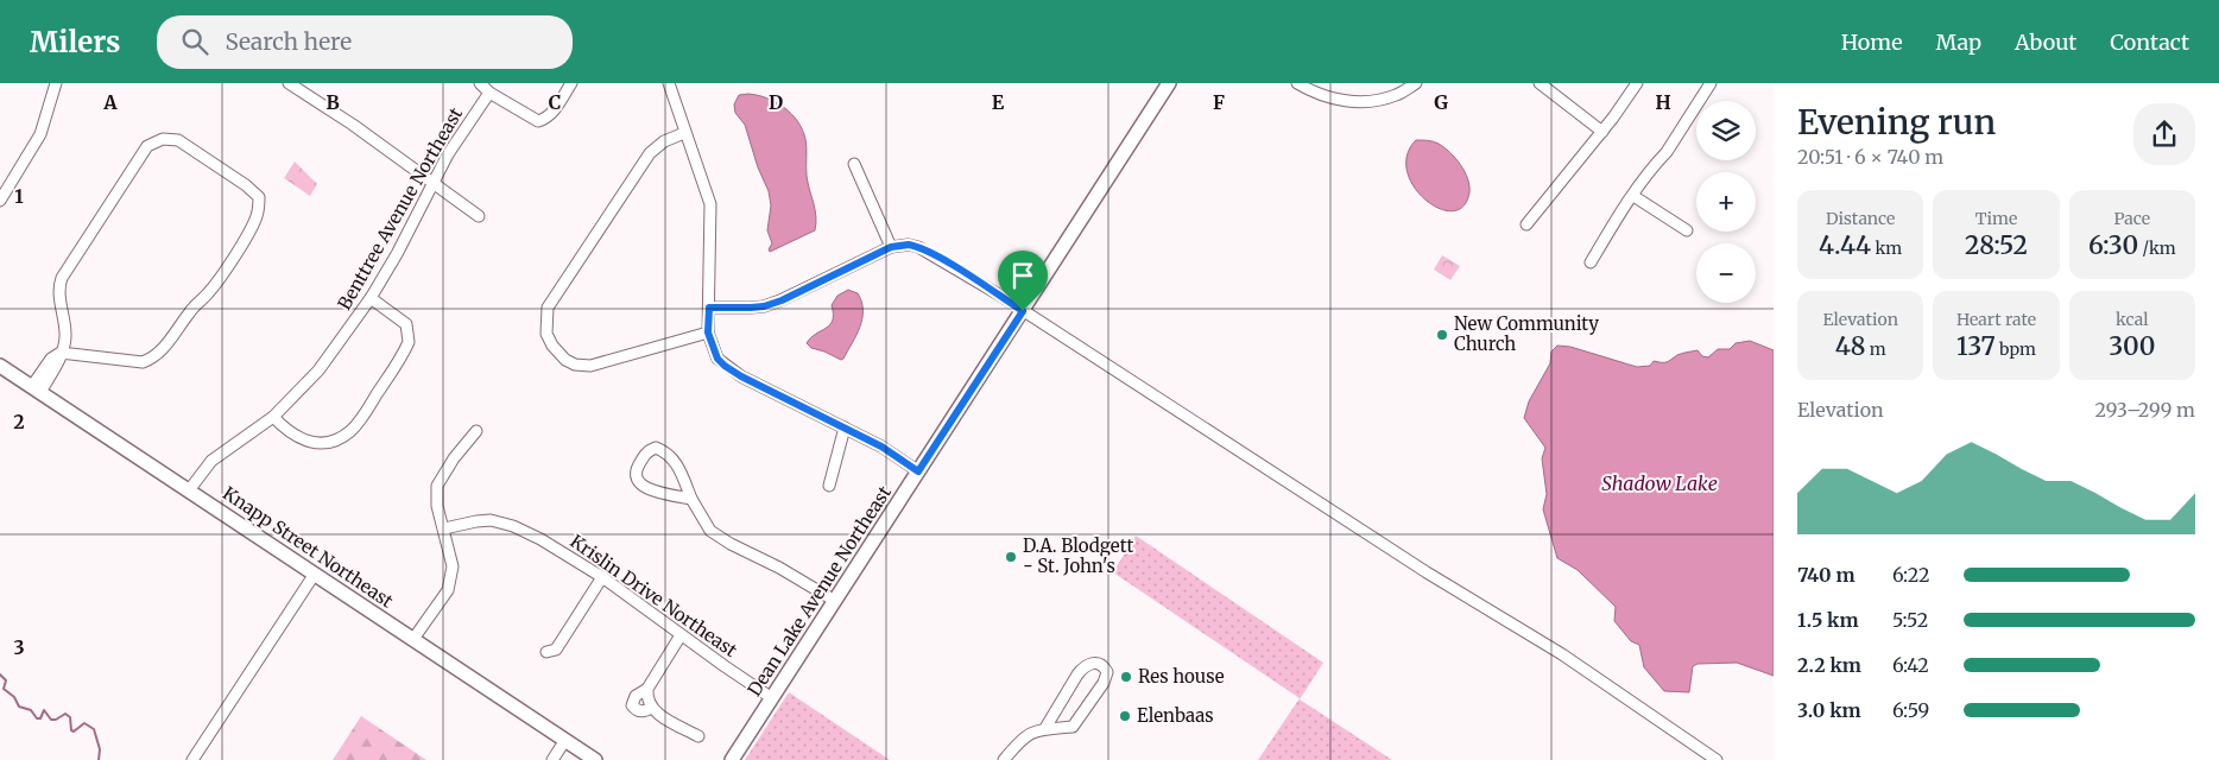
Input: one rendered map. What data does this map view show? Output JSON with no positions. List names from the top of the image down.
{
  "streets": {
    "main road": ["Knapp Street Northeast", "Dean Lake Avenue Northeast"],
    "street": ["Benttree Avenue Northeast", "Krislin Drive Northeast"]
  },
  "crossings": [
    ["Benttree Avenue Northeast", "Knapp Street Northeast"],
    ["Dean Lake Avenue Northeast", "Krislin Drive Northeast"]
  ],
  "water": ["Shadow Lake"],
  "places": [
    "New Community Church",
    "D.A. Blodgett - St. John's",
    "Res house",
    "Elenbaas"
  ],
  "page": {
    "header": "Milers",
    "search": "Search here",
    "nav": [
      "Home",
      "Map",
      "About",
      "Contact"
    ],
    "heading": ["Evening run", "20:51 · 6 × 740 m"],
    "map_buttons": ["+", "−"],
    "stats": [
      ["Distance", "4.44 km"],
      ["Time", "28:52"],
      ["Pace", "6:30 /km"],
      ["Elevation", "48 m"],
      ["Heart rate", "137 bpm"],
      ["kcal", "300"]
    ],
    "chart": ["Elevation", "293–299 m"],
    "list": [
      {
        "name": "740 m",
        "note": "6:22"
      },
      {
        "name": "1.5 km",
        "note": "5:52"
      },
      {
        "name": "2.2 km",
        "note": "6:42"
      },
      {
        "name": "3.0 km",
        "note": "6:59"
      }
    ]
  },
  "grid": {
    "columns": [
      "A",
      "B",
      "C",
      "D",
      "E",
      "F",
      "G",
      "H"
    ],
    "rows": ["1", "2", "3"]
  }
}
